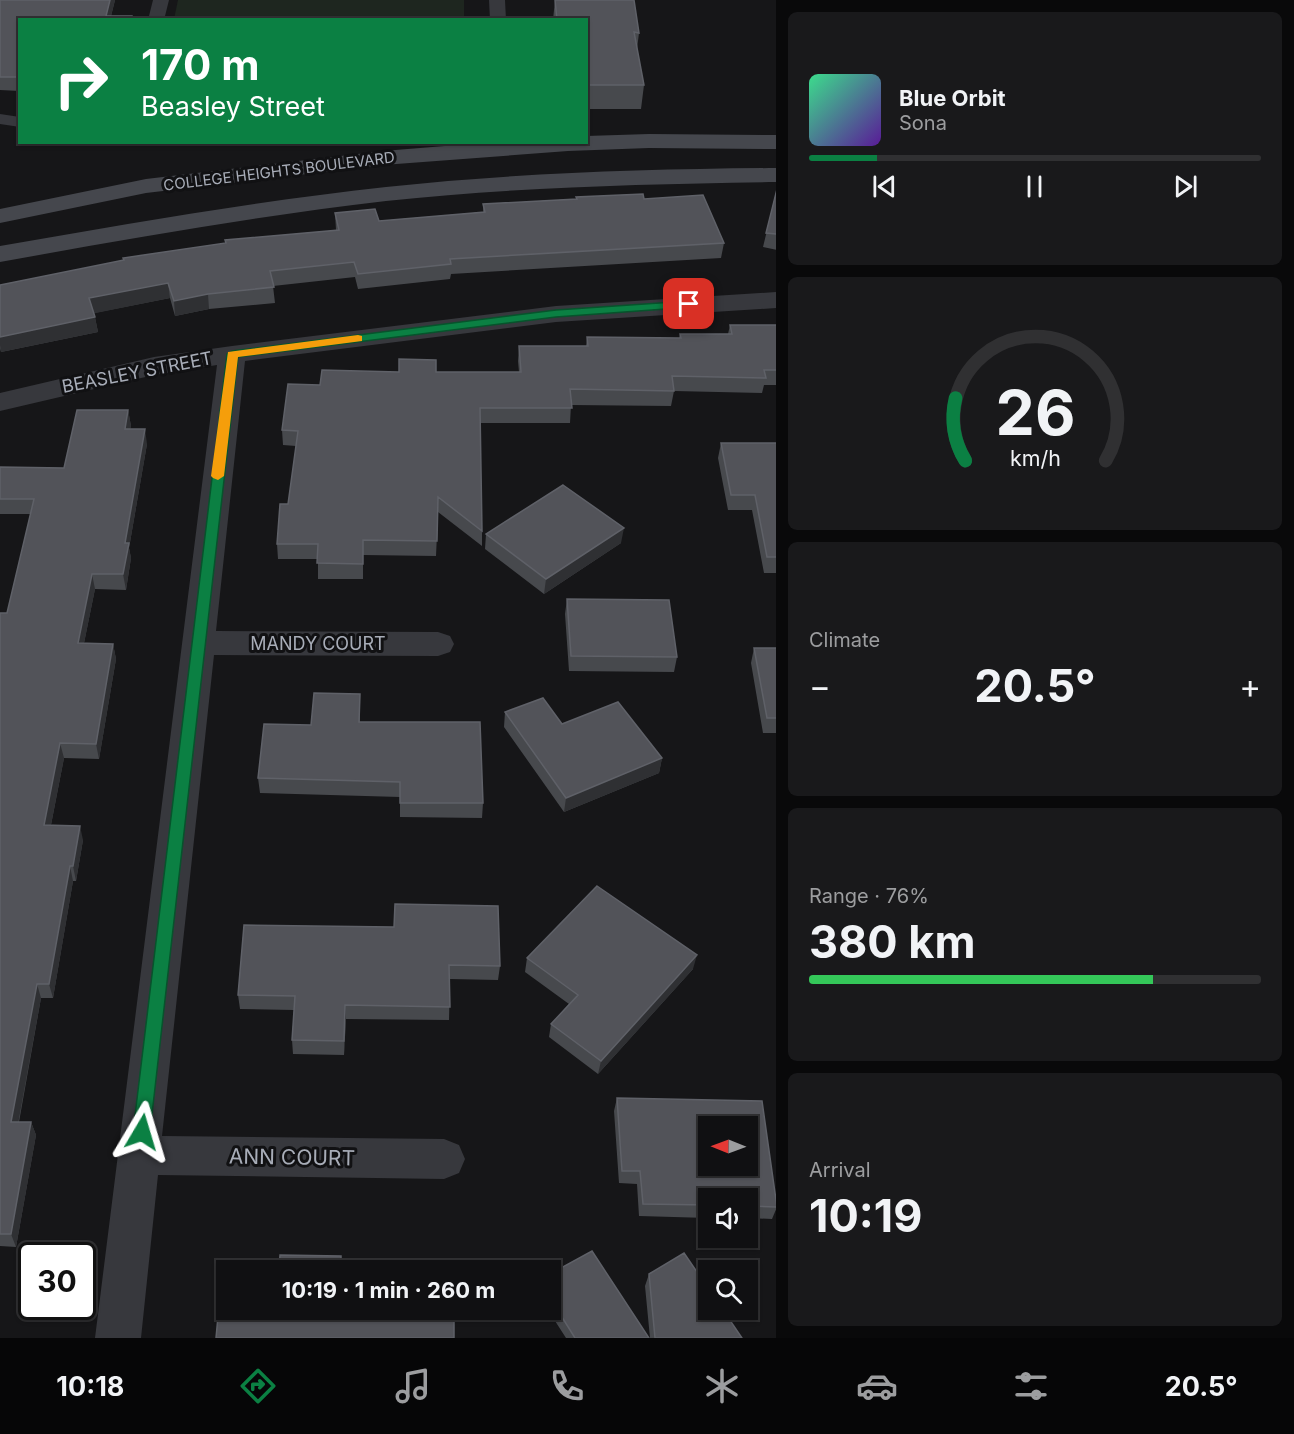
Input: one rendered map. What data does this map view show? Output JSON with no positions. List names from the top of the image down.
{
  "streets": {
    "street": [
      "COLLEGE HEIGHTS BOULEVARD",
      "BEASLEY STREET",
      "MANDY COURT",
      "ANN COURT"
    ]
  },
  "north": "left",
  "page": {
    "turn": ["170 m", "Beasley Street"],
    "song": ["Blue Orbit", "Sona"],
    "tile": [
      "Climate",
      ["Range · 76%", "380 km"],
      ["Arrival", "10:19"]
    ],
    "heat": ["−", "20.5°", "+"],
    "limit": "30",
    "trip": "10:19 · 1 min · 260 m",
    "tabs": ["10:18", "20.5°"],
    "gauge": ["26", "km/h"]
  }
}
